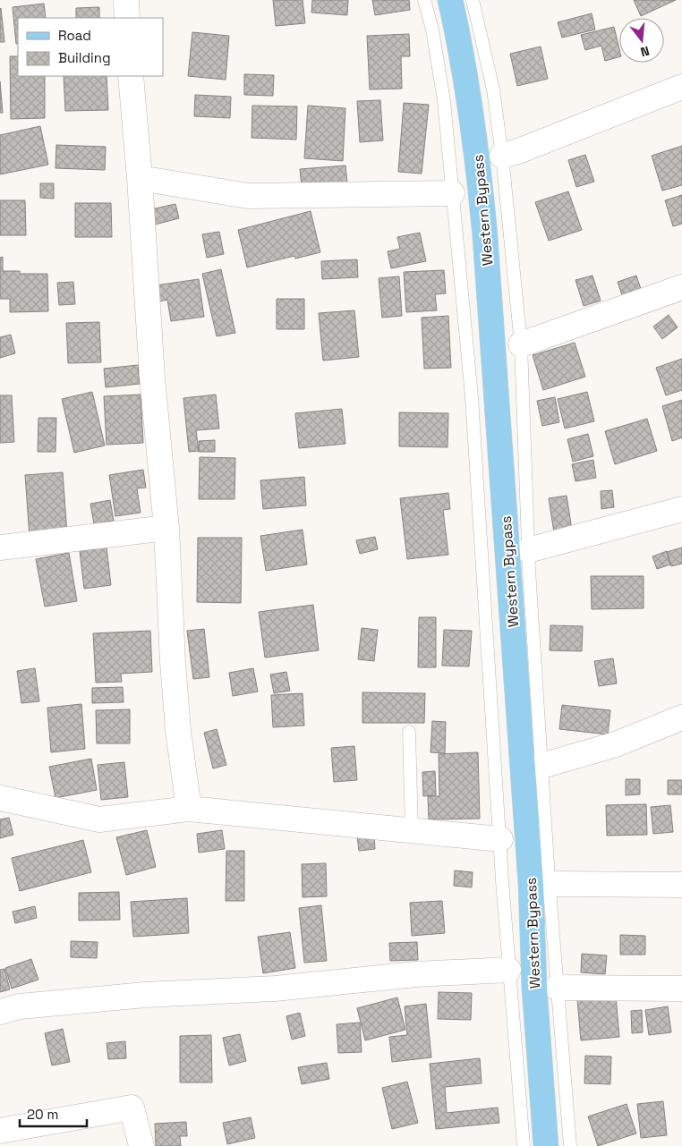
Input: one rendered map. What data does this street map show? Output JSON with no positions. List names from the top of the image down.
{
  "streets": {
    "main road": ["Western Bypass"]
  },
  "legend": ["Road", "Building"],
  "scale_bar": "20 m",
  "north": "bottom"
}
